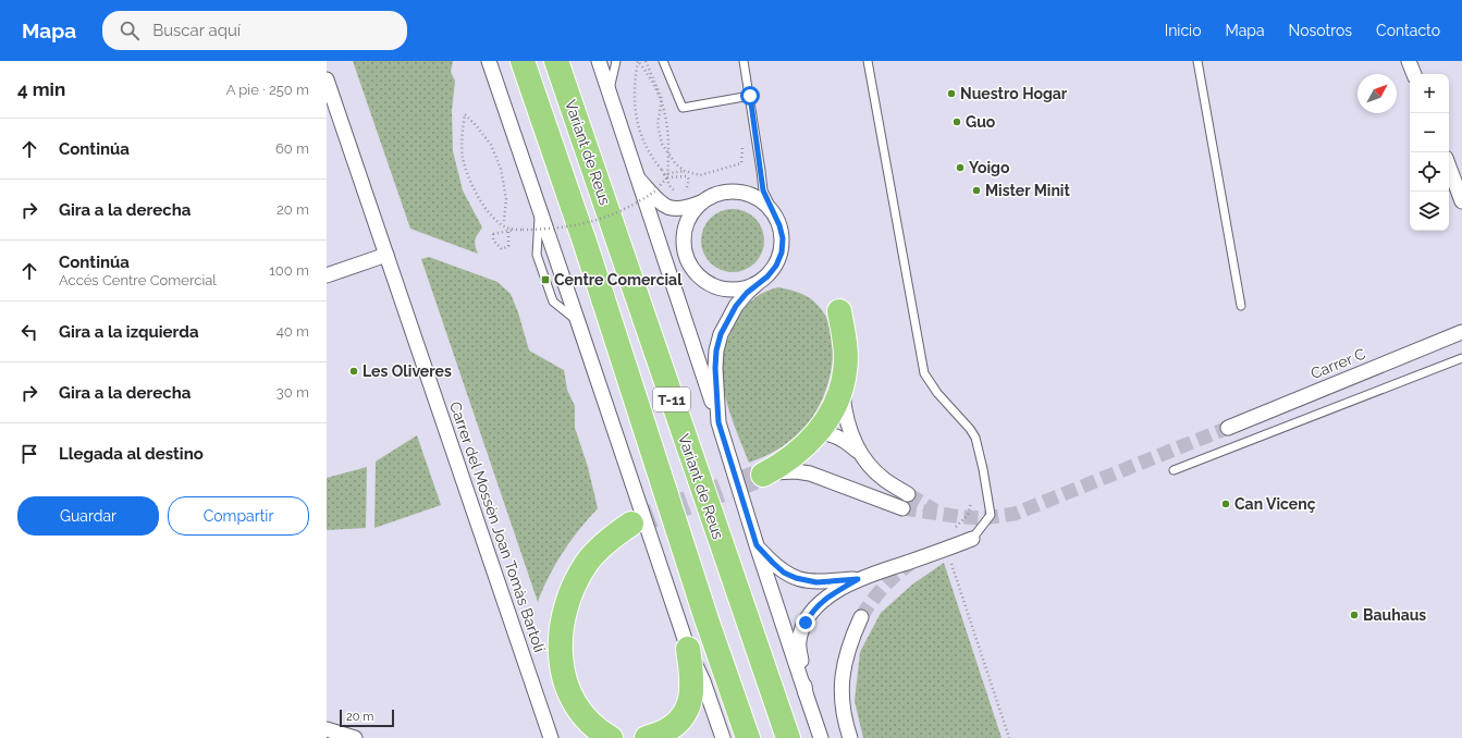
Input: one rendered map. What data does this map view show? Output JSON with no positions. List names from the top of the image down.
{
  "streets": {
    "highway": ["Variant de Reus", "T-11"],
    "street": ["Carrer C", "Carrer del Mossèn Joan Tomàs Bartolí"]
  },
  "places": {
    "other": [
      "Nuestro Hogar",
      "Guo",
      "Yoigo",
      "Mister Minit",
      "Les Oliveres",
      "Can Vicenç",
      "Bauhaus"
    ],
    "transit": ["Centre Comercial"]
  },
  "scale_bar": "20 m",
  "north": "top right",
  "page": {
    "header": "Mapa",
    "search": "Buscar aquí",
    "nav": [
      "Inicio",
      "Mapa",
      "Nosotros",
      "Contacto"
    ],
    "heading": ["4 min", "A pie · 250 m"],
    "map_buttons": ["+", "−"],
    "list": [
      ["Continúa", "60 m"],
      ["Gira a la derecha", "20 m"],
      ["Continúa", "Accés Centre Comercial", "100 m"],
      ["Gira a la izquierda", "40 m"],
      ["Gira a la derecha", "30 m"],
      "Llegada al destino"
    ],
    "buttons": ["Guardar", "Compartir"],
    "scale": "20 m"
  }
}
